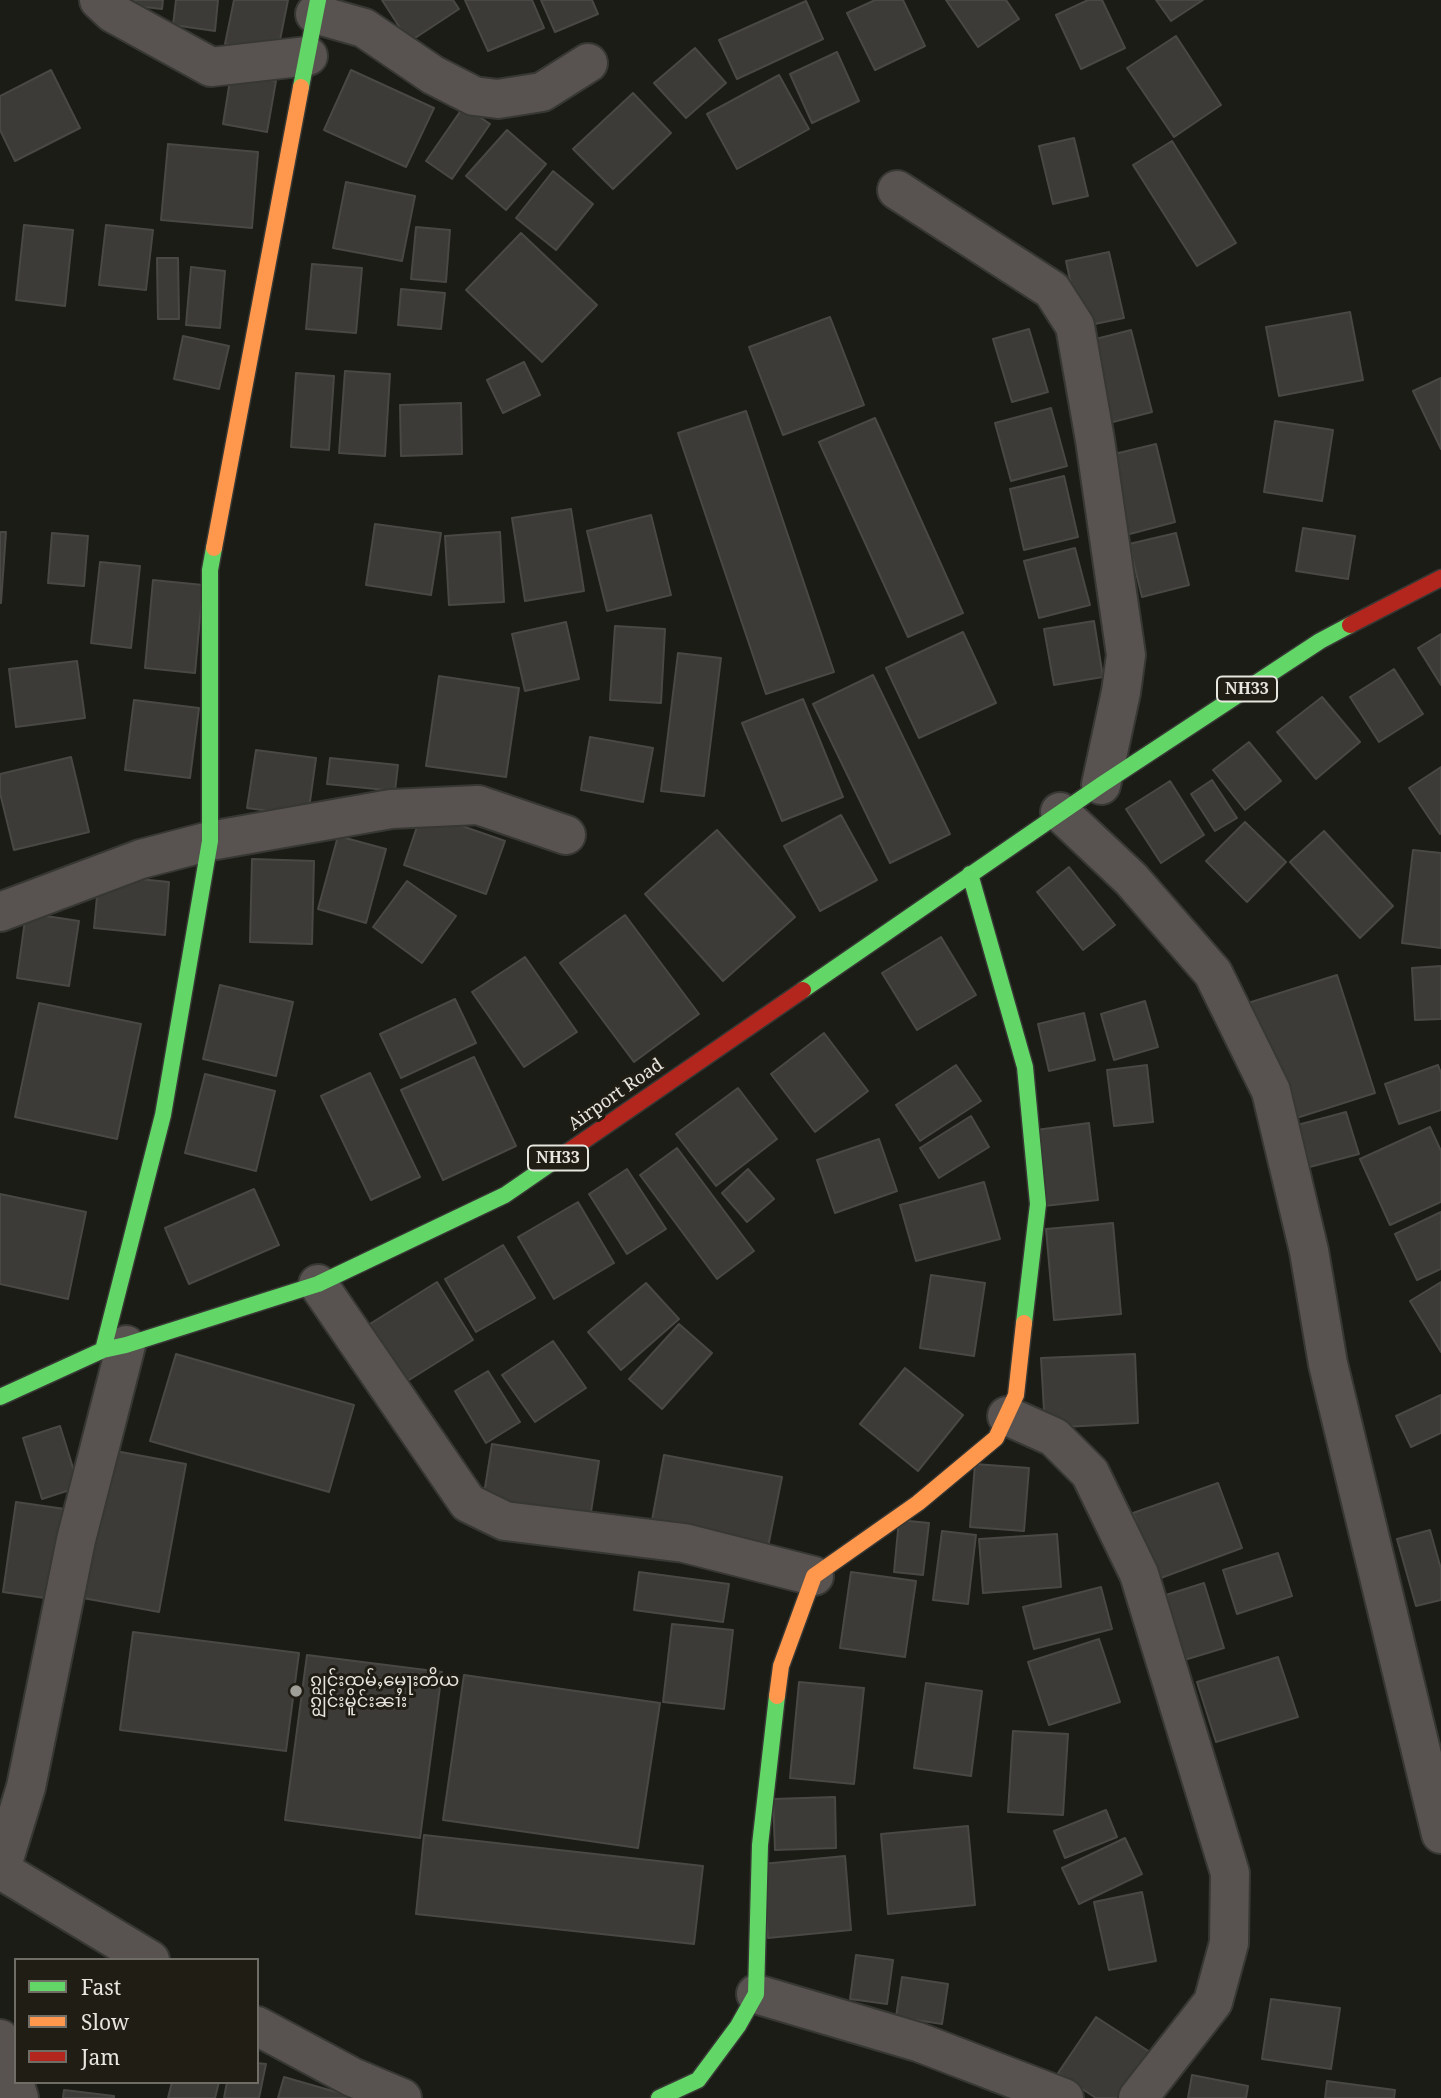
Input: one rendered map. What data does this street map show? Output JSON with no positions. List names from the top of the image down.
{
  "streets": {
    "main road": ["NH33", "Airport Road"]
  },
  "crossings": [
    ["NH33", "Airport Road"]
  ],
  "places": ["ၵျွင်းထမ်ႇမေႃးတိယ ၵျွင်းမိူင်းၼၢႆး"],
  "legend": ["Fast", "Slow", "Jam"]
}
